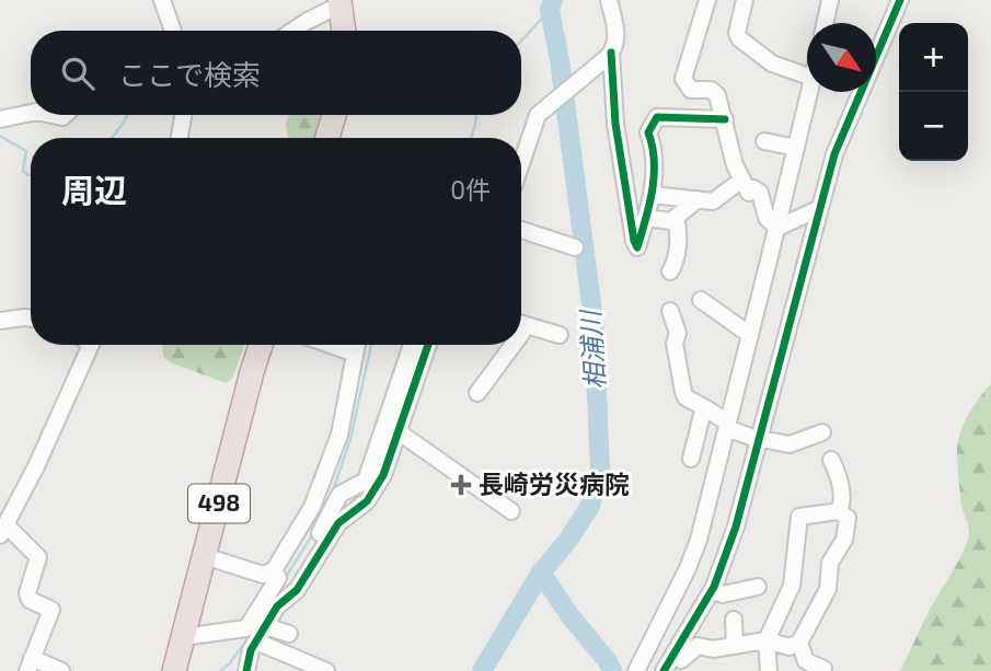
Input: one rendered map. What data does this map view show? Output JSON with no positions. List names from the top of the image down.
{
  "streets": {
    "highway": ["498"]
  },
  "water": ["相浦川"],
  "places": {
    "health": ["長崎労災病院"]
  },
  "north": "bottom right",
  "page": {
    "map_buttons": ["+", "−"],
    "search": "ここで検索",
    "heading": ["周辺", "0件"]
  }
}
